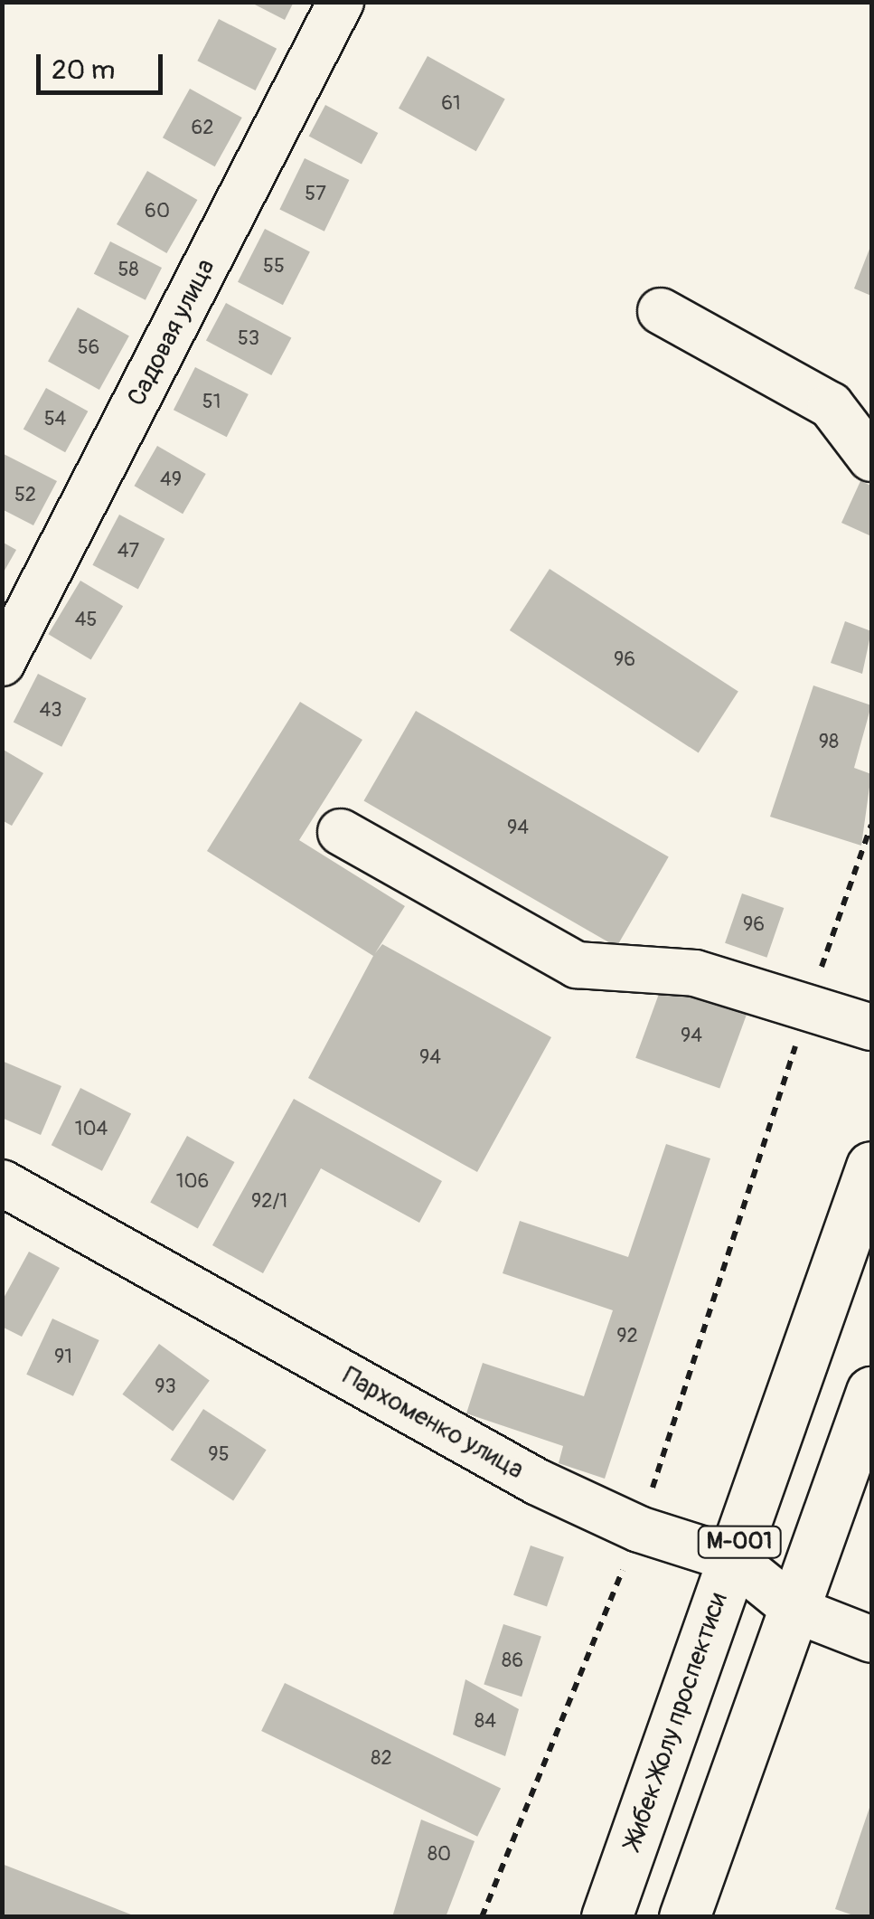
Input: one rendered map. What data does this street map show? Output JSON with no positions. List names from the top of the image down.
{
  "streets": {
    "main road": ["М-001", "Жибек Жолу проспектиси"],
    "street": ["Садовая улица", "Пархоменко улица"]
  },
  "crossings": [
    ["Пархоменко улица", "М-001"],
    ["Пархоменко улица", "Жибек Жолу проспектиси"]
  ],
  "house_numbers": [
    "61",
    "62",
    "57",
    "60",
    "55",
    "58",
    "53",
    "56",
    "51",
    "54",
    "49",
    "52",
    "47",
    "45",
    "96",
    "43",
    "98",
    "94",
    "96",
    "94",
    "94",
    "104",
    "106",
    "92/1",
    "92",
    "91",
    "93",
    "95",
    "86",
    "84",
    "82",
    "80"
  ],
  "scale_bar": "20 m"
}
